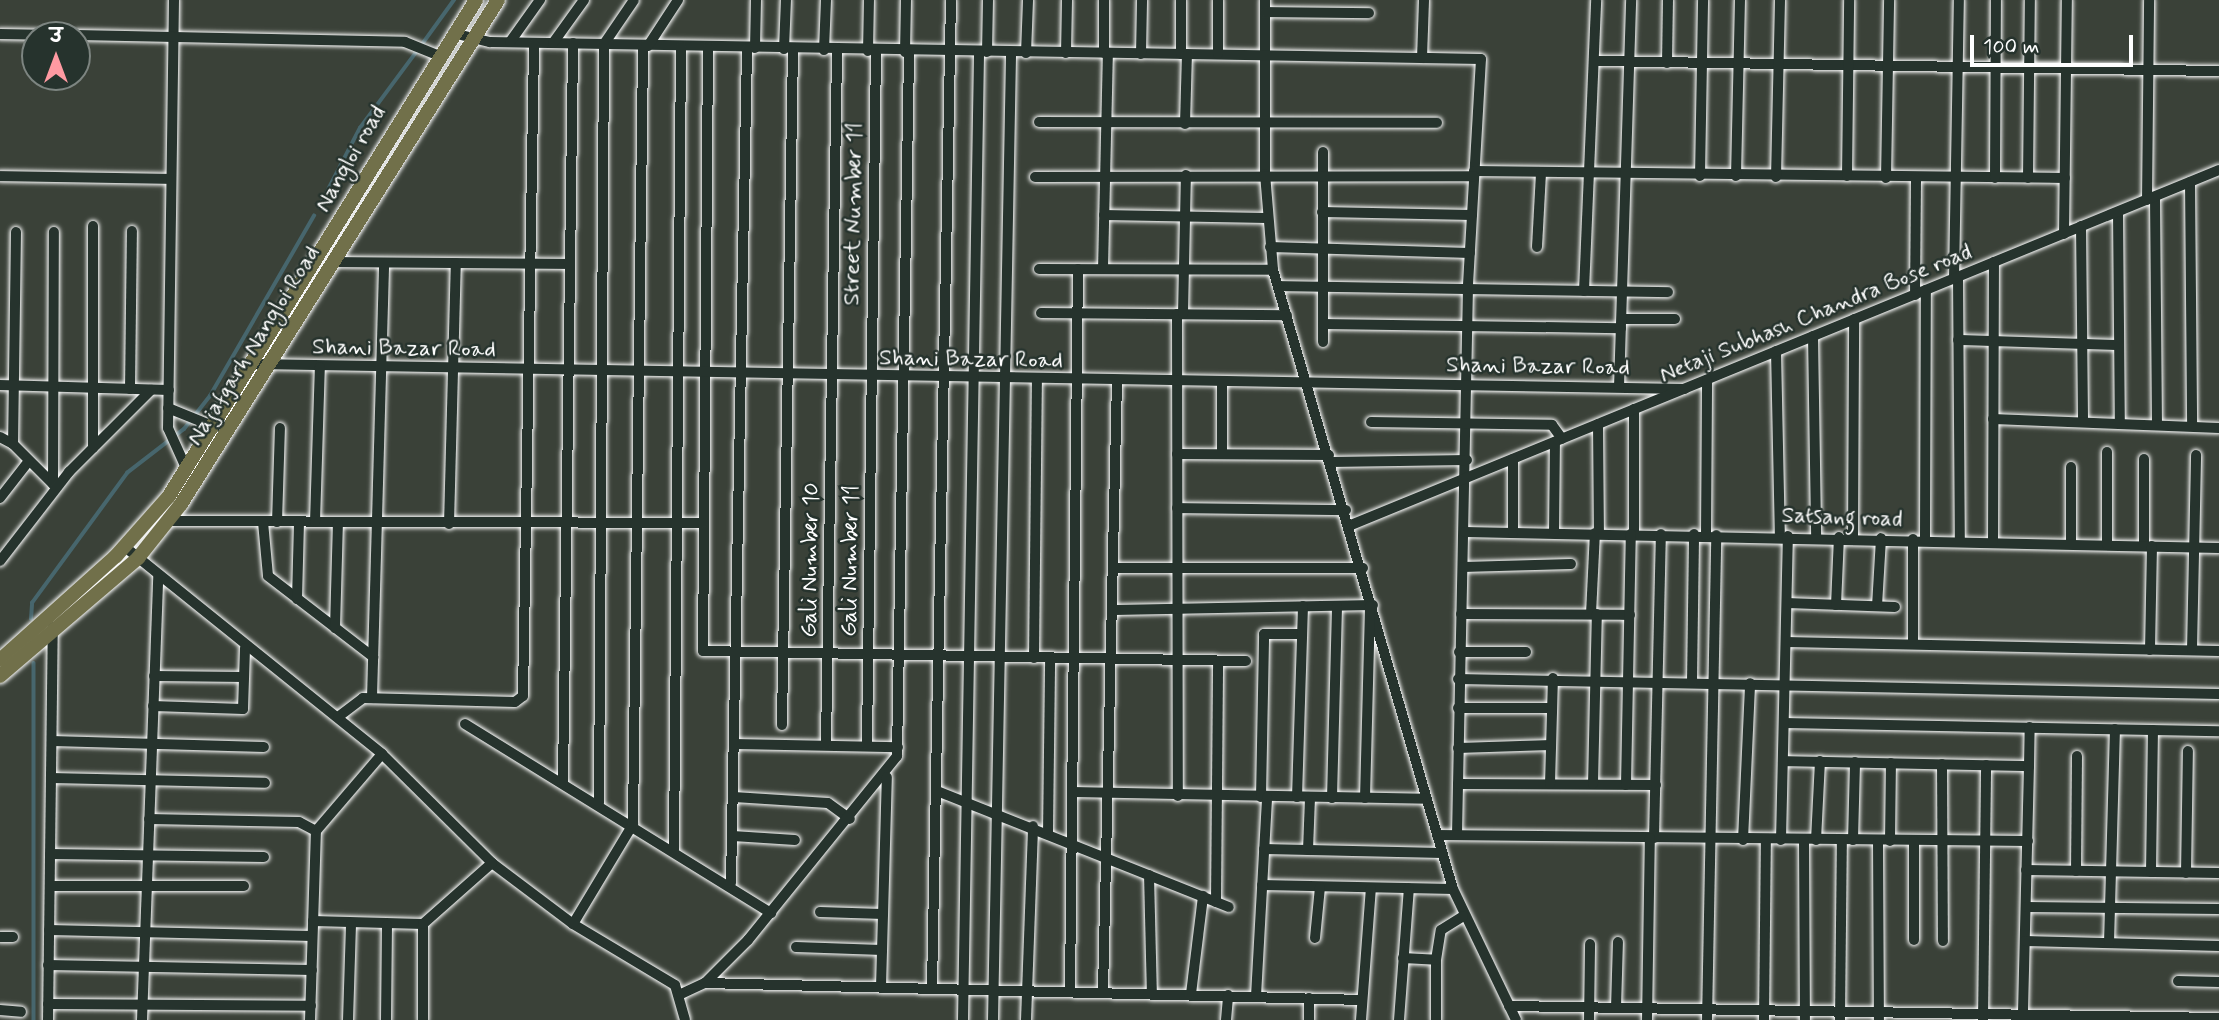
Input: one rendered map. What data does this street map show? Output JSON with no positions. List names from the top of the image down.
{
  "streets": {
    "main road": ["Nangloi road", "Najafgarh Nangloi Road"],
    "street": [
      "Street Number 11",
      "Netaji Subhash Chandra Bose road",
      "Shani Bazar Road",
      "Satsang road",
      "Gali Number 10",
      "Gali Number 11"
    ]
  },
  "crossings": [
    ["Nangloi road", "Shani Bazar Road"],
    ["Street Number 11", "Shani Bazar Road"],
    ["Street Number 11", "Gali Number 11"],
    ["Netaji Subhash Chandra Bose road", "Shani Bazar Road"],
    ["Najafgarh Nangloi Road", "Shani Bazar Road"],
    ["Shani Bazar Road", "Gali Number 10"],
    ["Shani Bazar Road", "Gali Number 11"]
  ],
  "scale_bar": "100 m",
  "north": "top"
}
